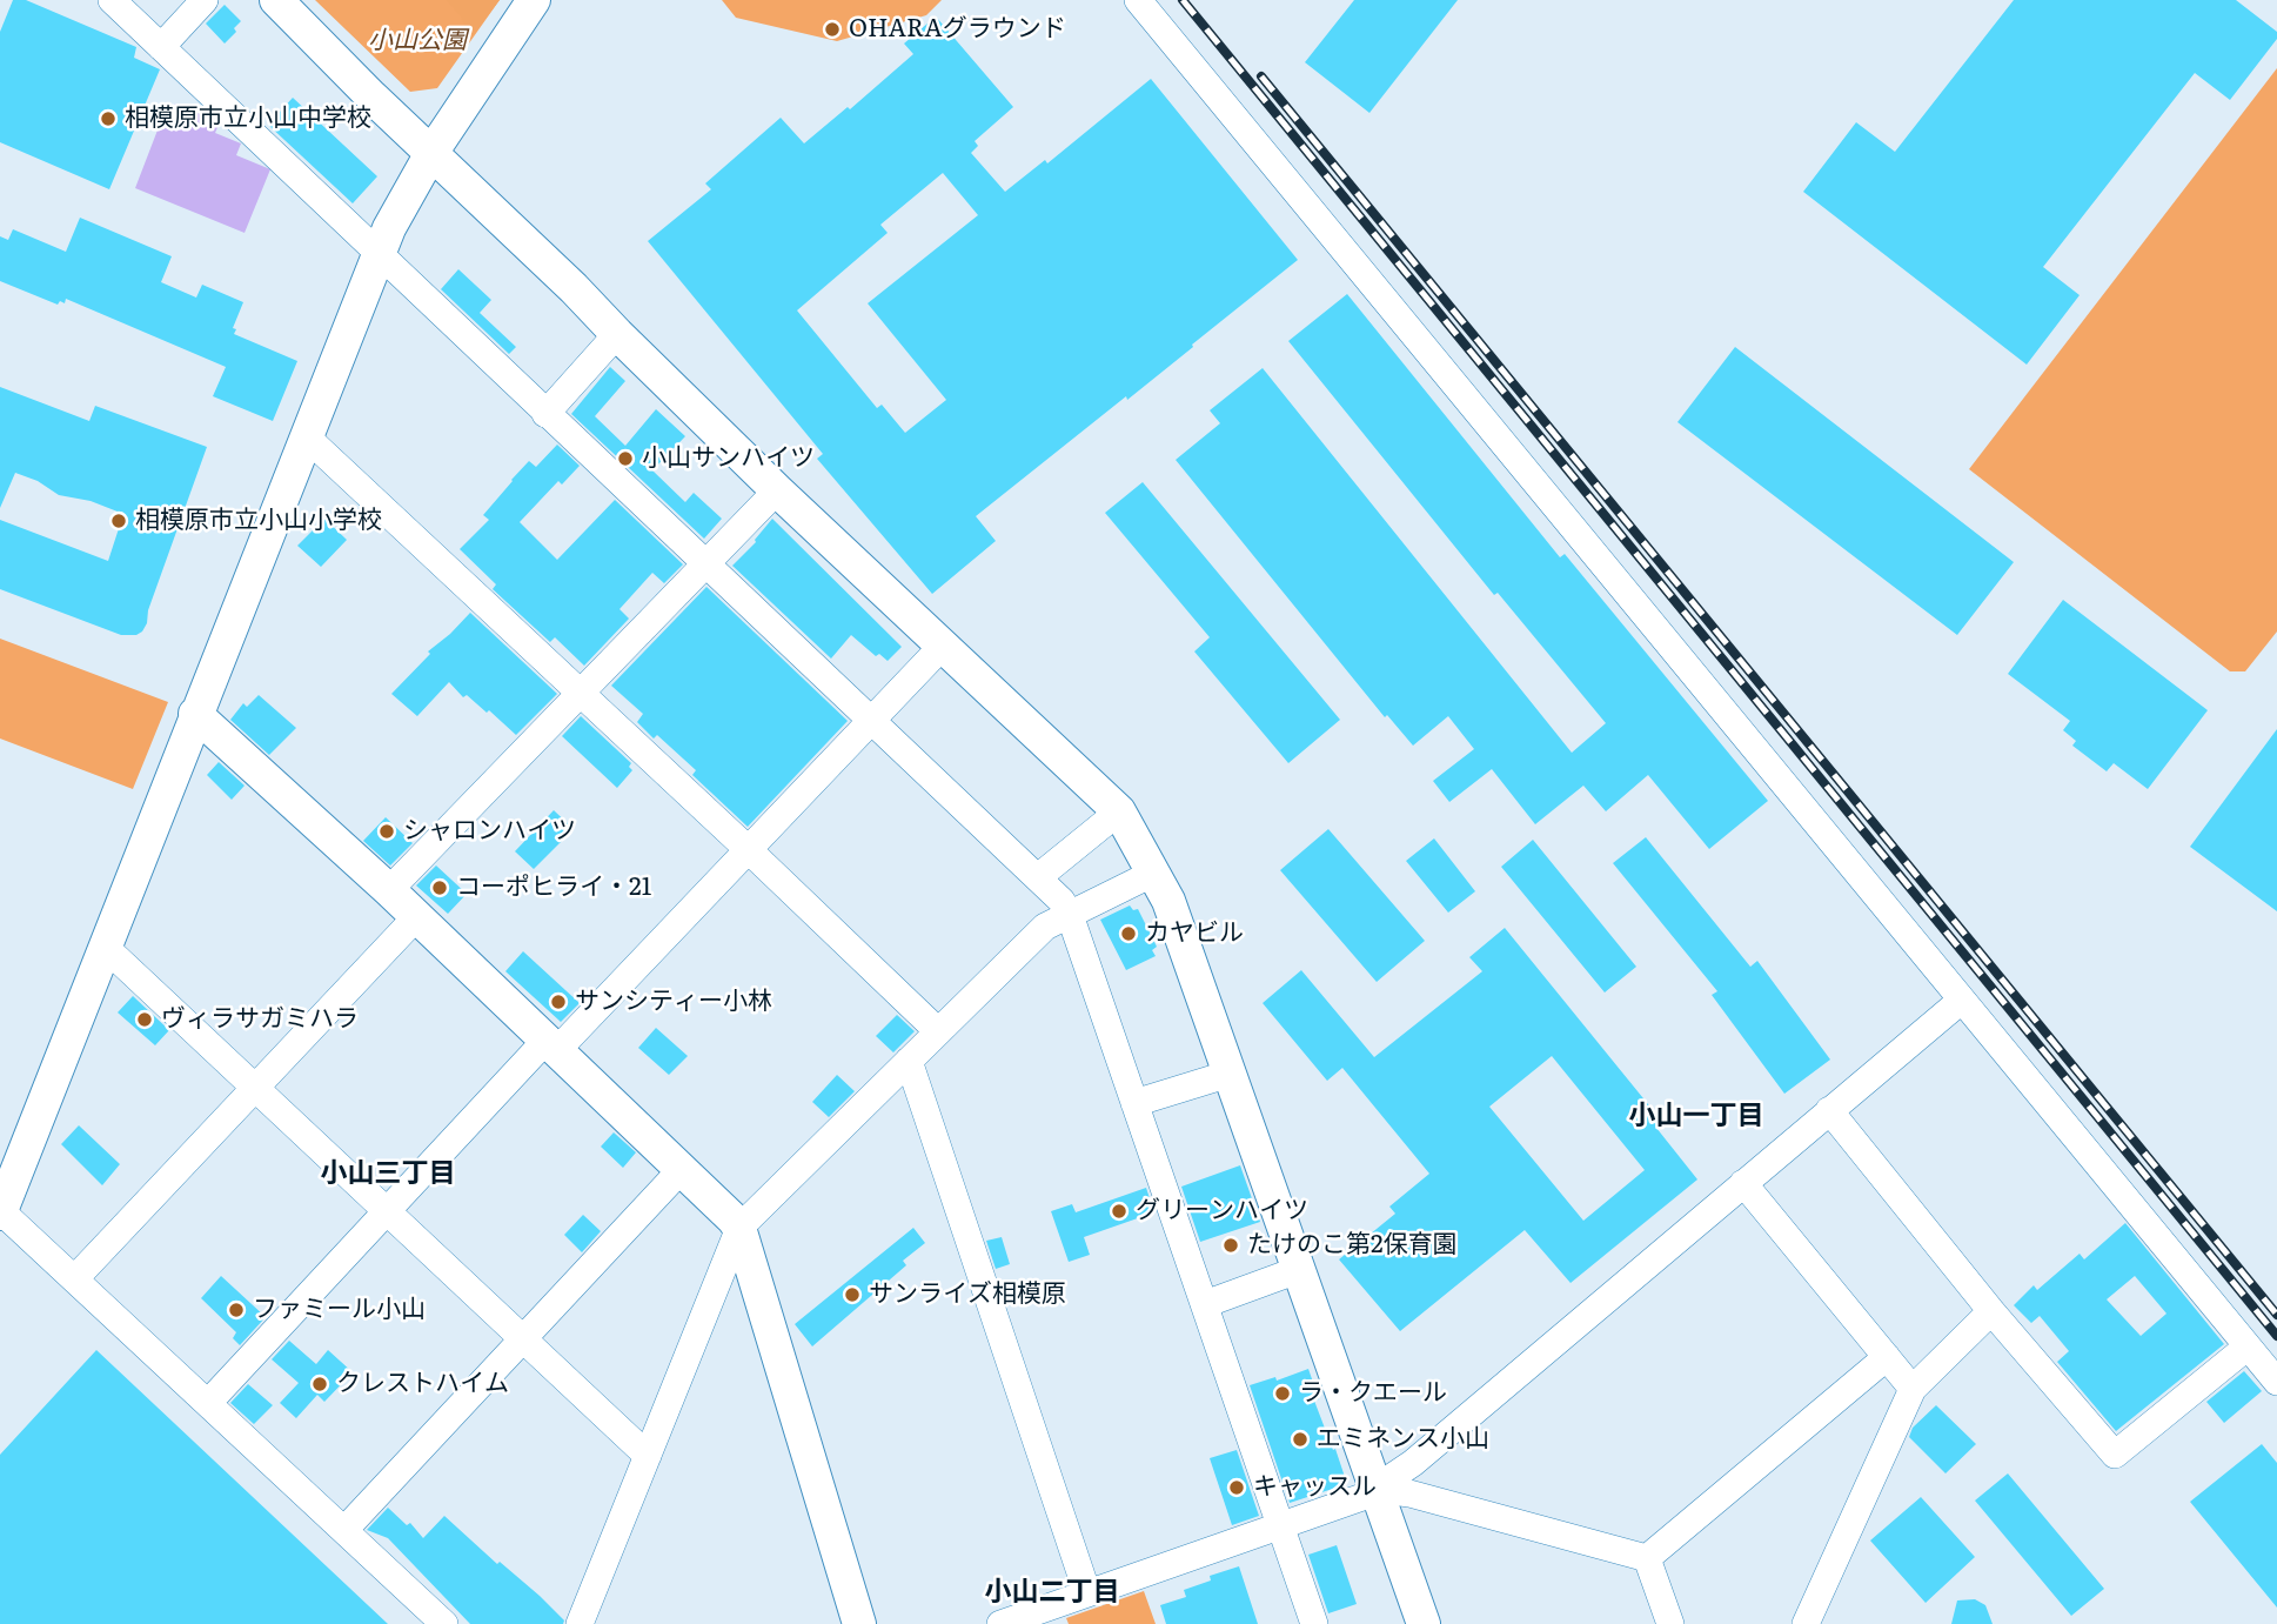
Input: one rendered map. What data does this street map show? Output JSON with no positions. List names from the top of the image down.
{
  "districts": ["小山一丁目", "小山三丁目", "小山二丁目"],
  "parks": ["小山公園"],
  "places": [
    "OHARAグラウンド",
    "相模原市立小山中学校",
    "小山サンハイツ",
    "相模原市立小山小学校",
    "シャロンハイツ",
    "コーポヒライ・21",
    "カヤビル",
    "サンシティー小林",
    "ヴィラサガミハラ",
    "グリーンハイツ",
    "たけのこ第2保育園",
    "サンライズ相模原",
    "ファミール小山",
    "クレストハイム",
    "ラ・クエール",
    "エミネンス小山",
    "キャッスル"
  ]
}
